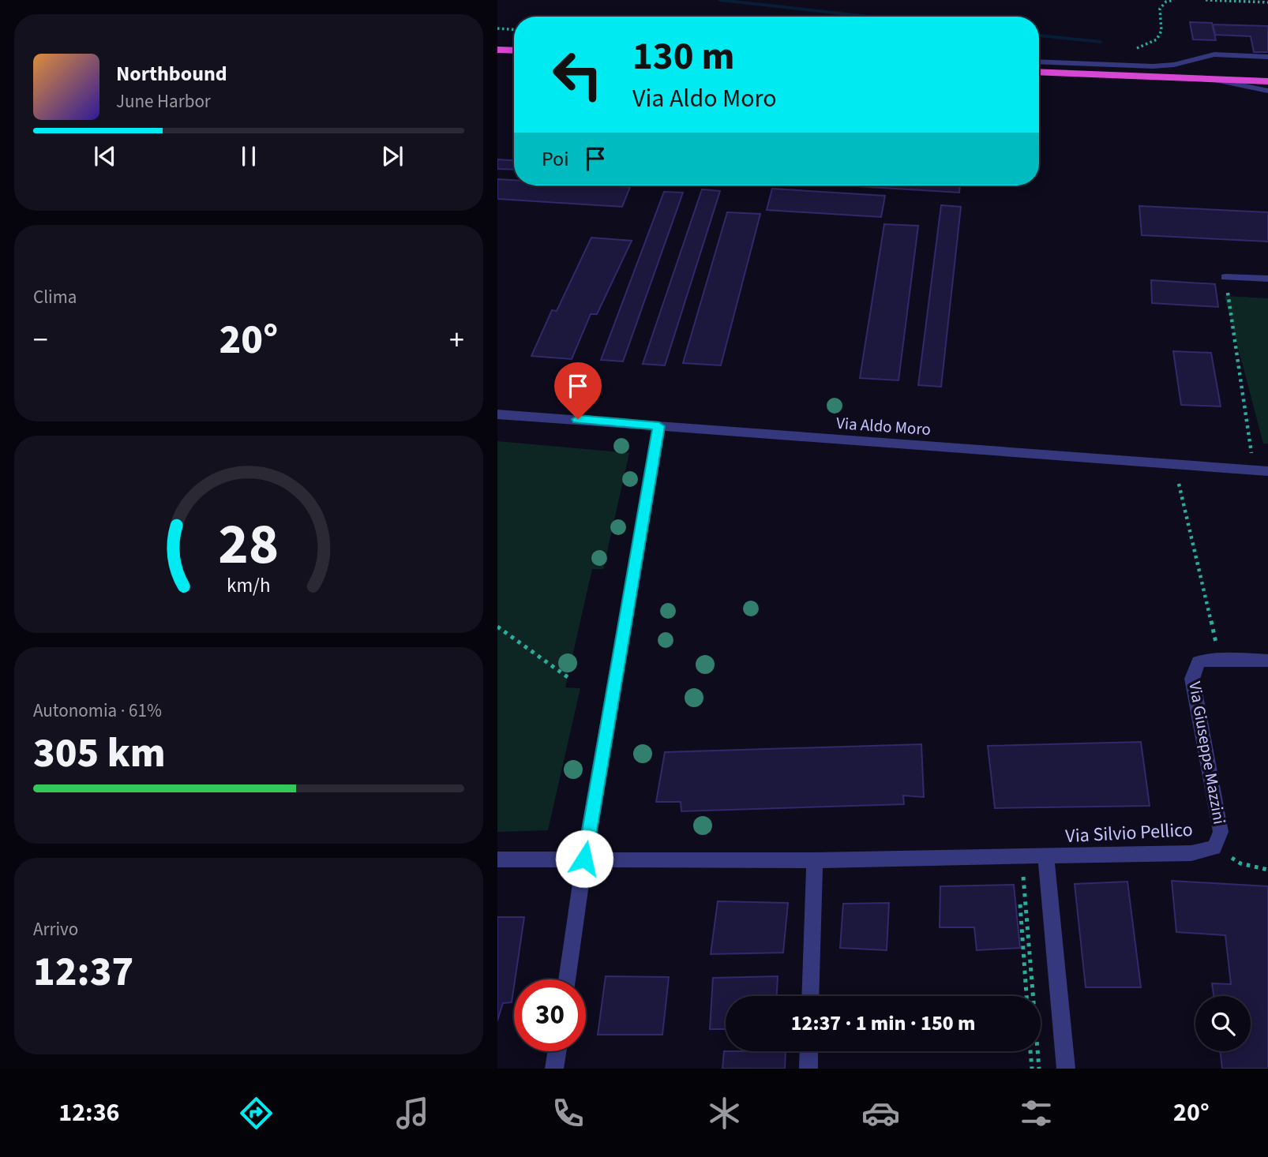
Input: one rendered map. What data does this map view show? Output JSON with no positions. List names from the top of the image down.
{
  "streets": {
    "street": ["Via Aldo Moro", "Via Giuseppe Mazzini", "Via Silvio Pellico"]
  },
  "crossings": [
    ["Via Giuseppe Mazzini", "Via Silvio Pellico"]
  ],
  "page": {
    "turn": ["130 m", "Via Aldo Moro"],
    "song": ["Northbound", "June Harbor"],
    "then": "Poi",
    "tile": [
      "Clima",
      ["Autonomia · 61%", "305 km"],
      ["Arrivo", "12:37"]
    ],
    "heat": ["−", "20°", "+"],
    "limit": "30",
    "trip": "12:37 · 1 min · 150 m",
    "tabs": ["12:36", "20°"],
    "gauge": ["28", "km/h"]
  }
}
